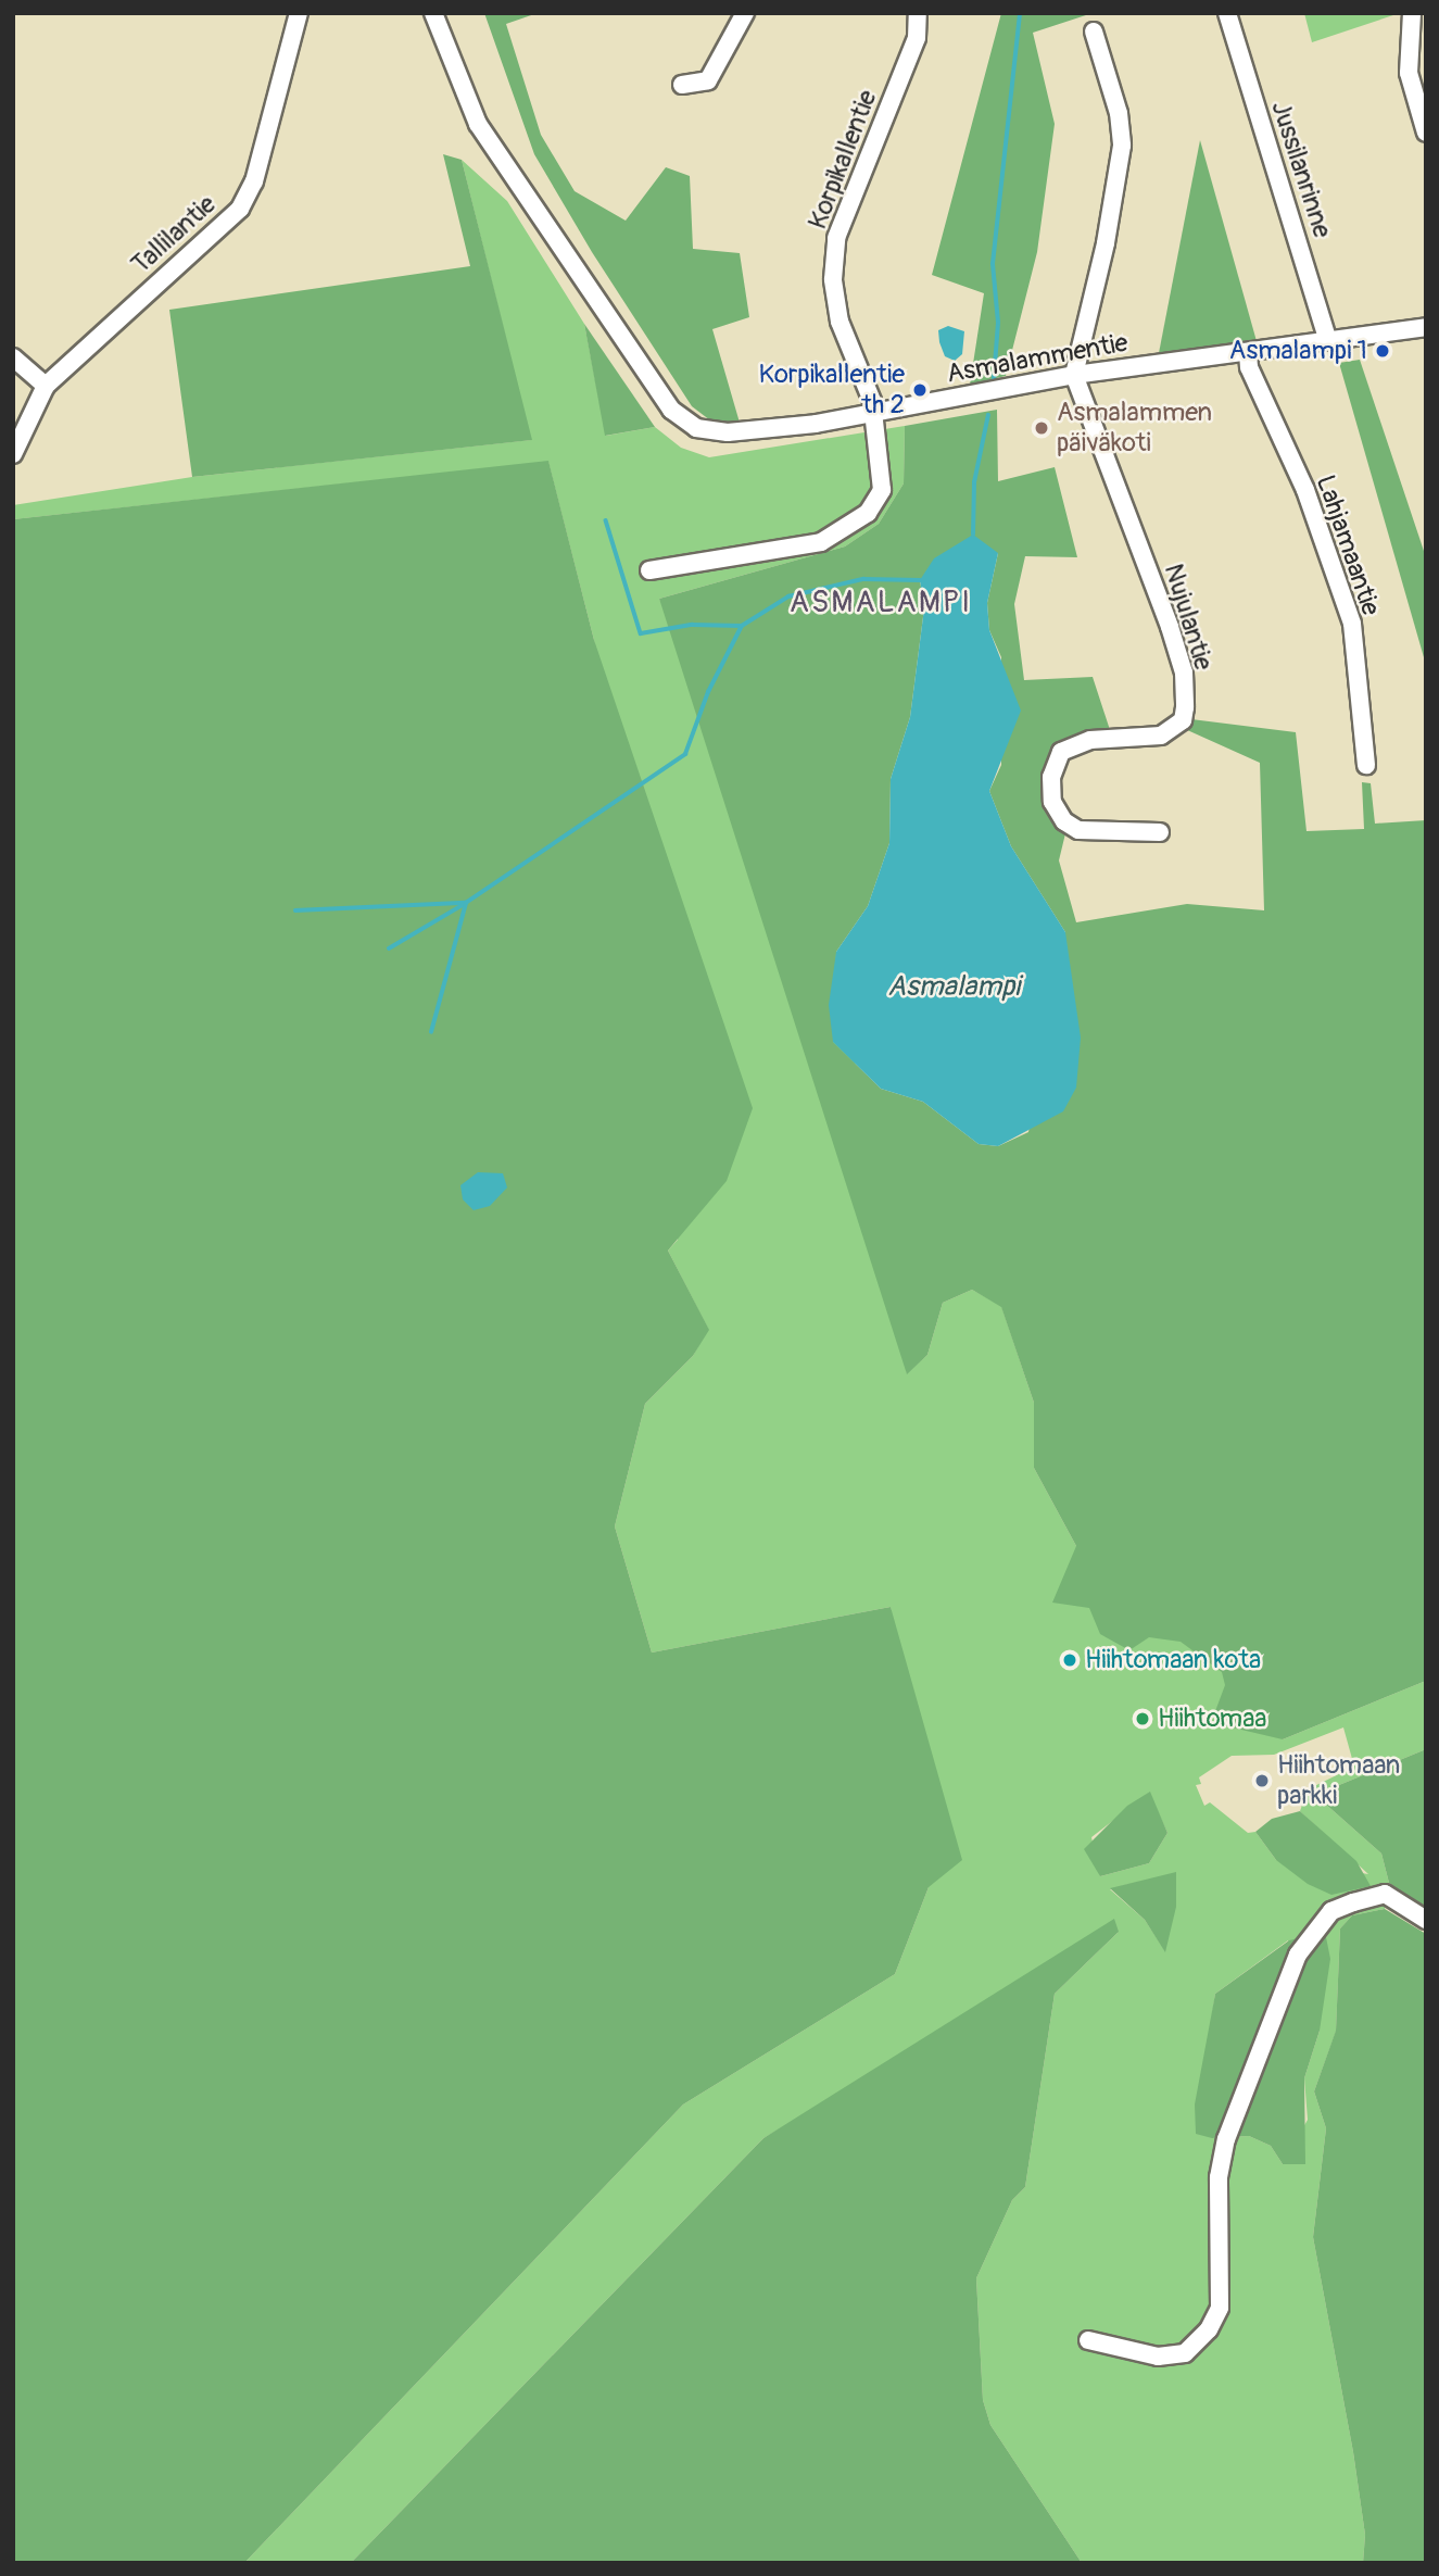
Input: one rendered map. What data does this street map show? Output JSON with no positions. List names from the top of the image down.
{
  "streets": {
    "street": [
      "Korpikallentie",
      "Jussilanrinne",
      "Tallilantie",
      "Asmalammentie",
      "Lahjamaantie",
      "Nujulantie"
    ]
  },
  "crossings": [
    ["Korpikallentie", "Asmalammentie"],
    ["Jussilanrinne", "Asmalammentie"],
    ["Asmalammentie", "Lahjamaantie"],
    ["Asmalammentie", "Nujulantie"]
  ],
  "districts": ["ASMALAMPI"],
  "water": ["Asmalampi"],
  "places": [
    "Asmalampi 1",
    "Korpikallentie th 2",
    "Asmalammen päiväkoti",
    "Hiihtomaan kota",
    "Hiihtomaa",
    "Hiihtomaan parkki"
  ]
}
